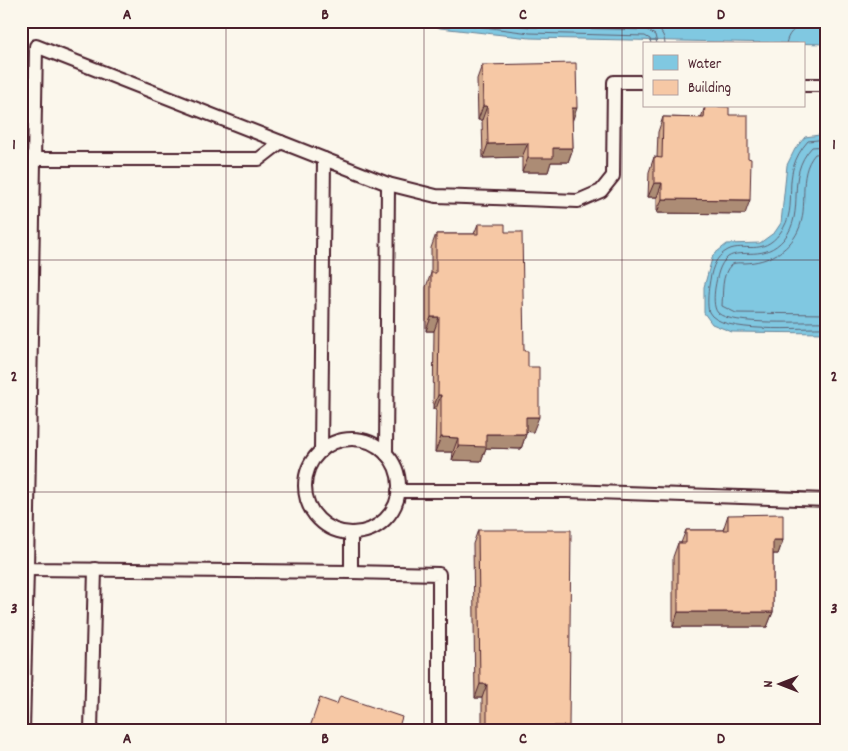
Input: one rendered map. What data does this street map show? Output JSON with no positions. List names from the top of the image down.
{
  "legend": ["Water", "Building"],
  "north": "left",
  "grid": {
    "columns": [
      "A",
      "B",
      "C",
      "D"
    ],
    "rows": ["1", "2", "3"]
  }
}
